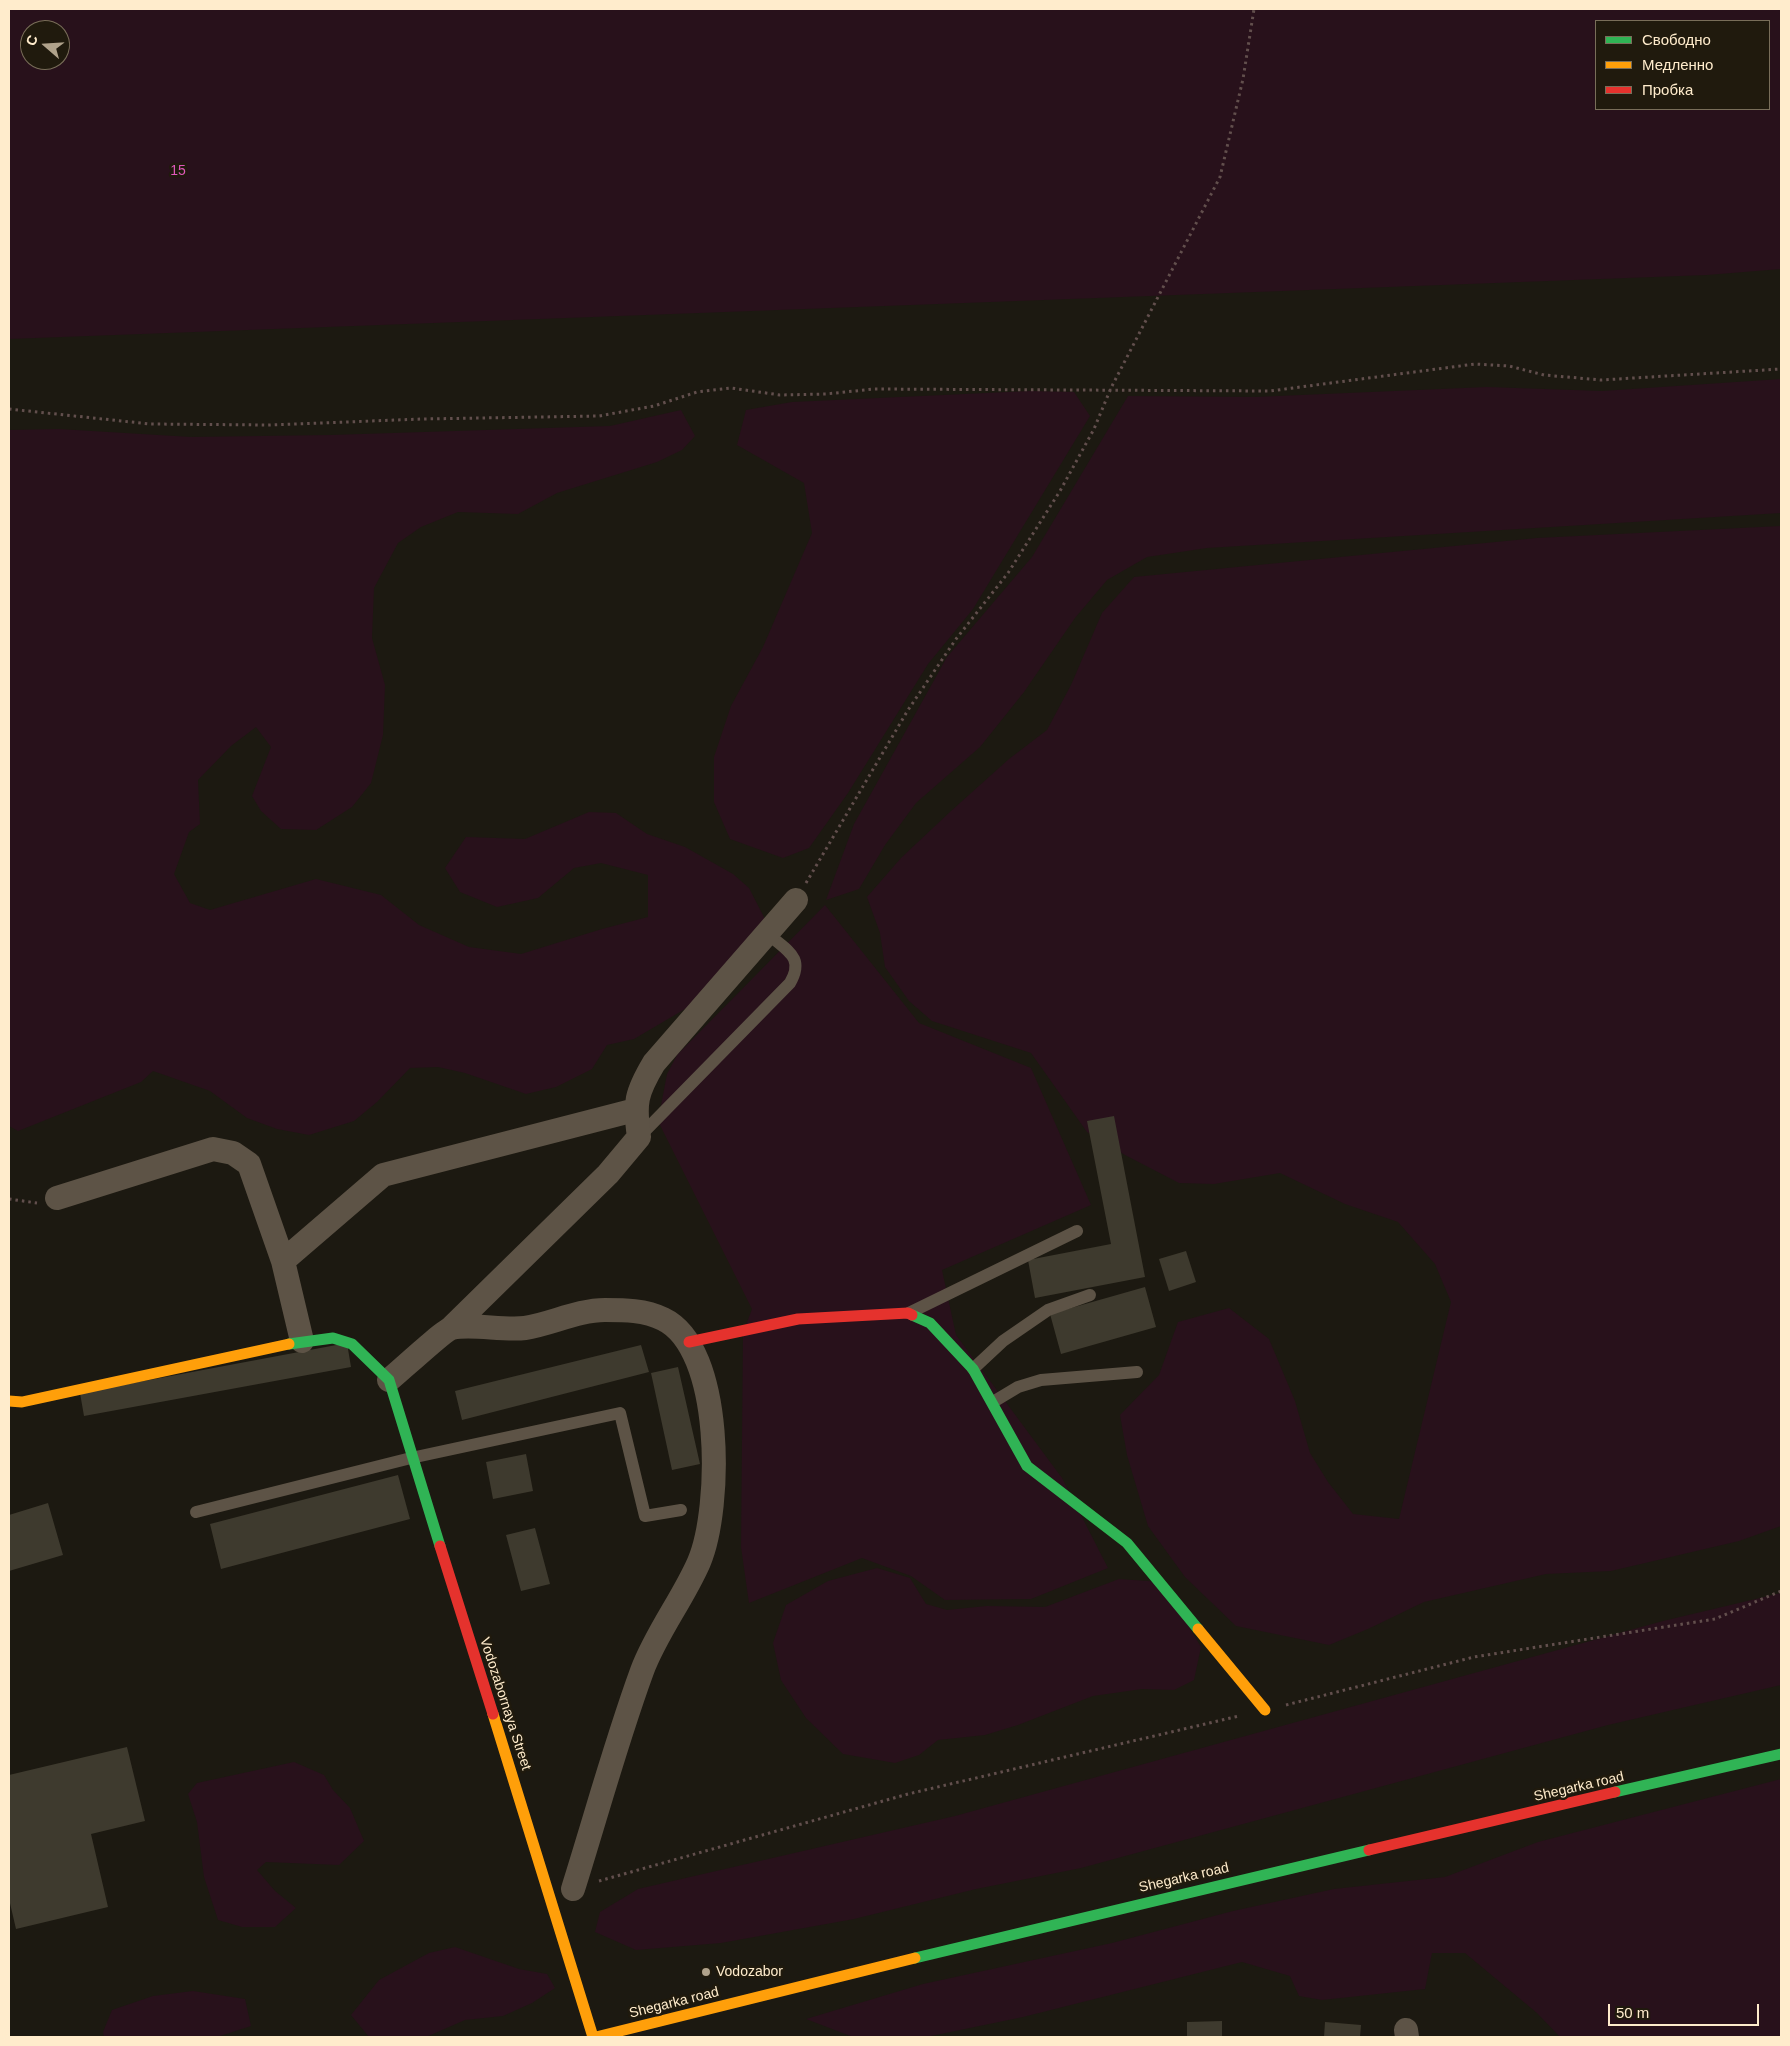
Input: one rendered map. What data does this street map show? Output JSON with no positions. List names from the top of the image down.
{
  "streets": {
    "street": ["Vodozabornaya Street", "Shegarka road"]
  },
  "crossings": [
    ["Vodozabornaya Street", "Shegarka road"]
  ],
  "parks": ["15"],
  "places": ["Vodozabor"],
  "legend": ["Свободно", "Медленно", "Пробка"],
  "scale_bar": "50 m",
  "north": "left"
}
